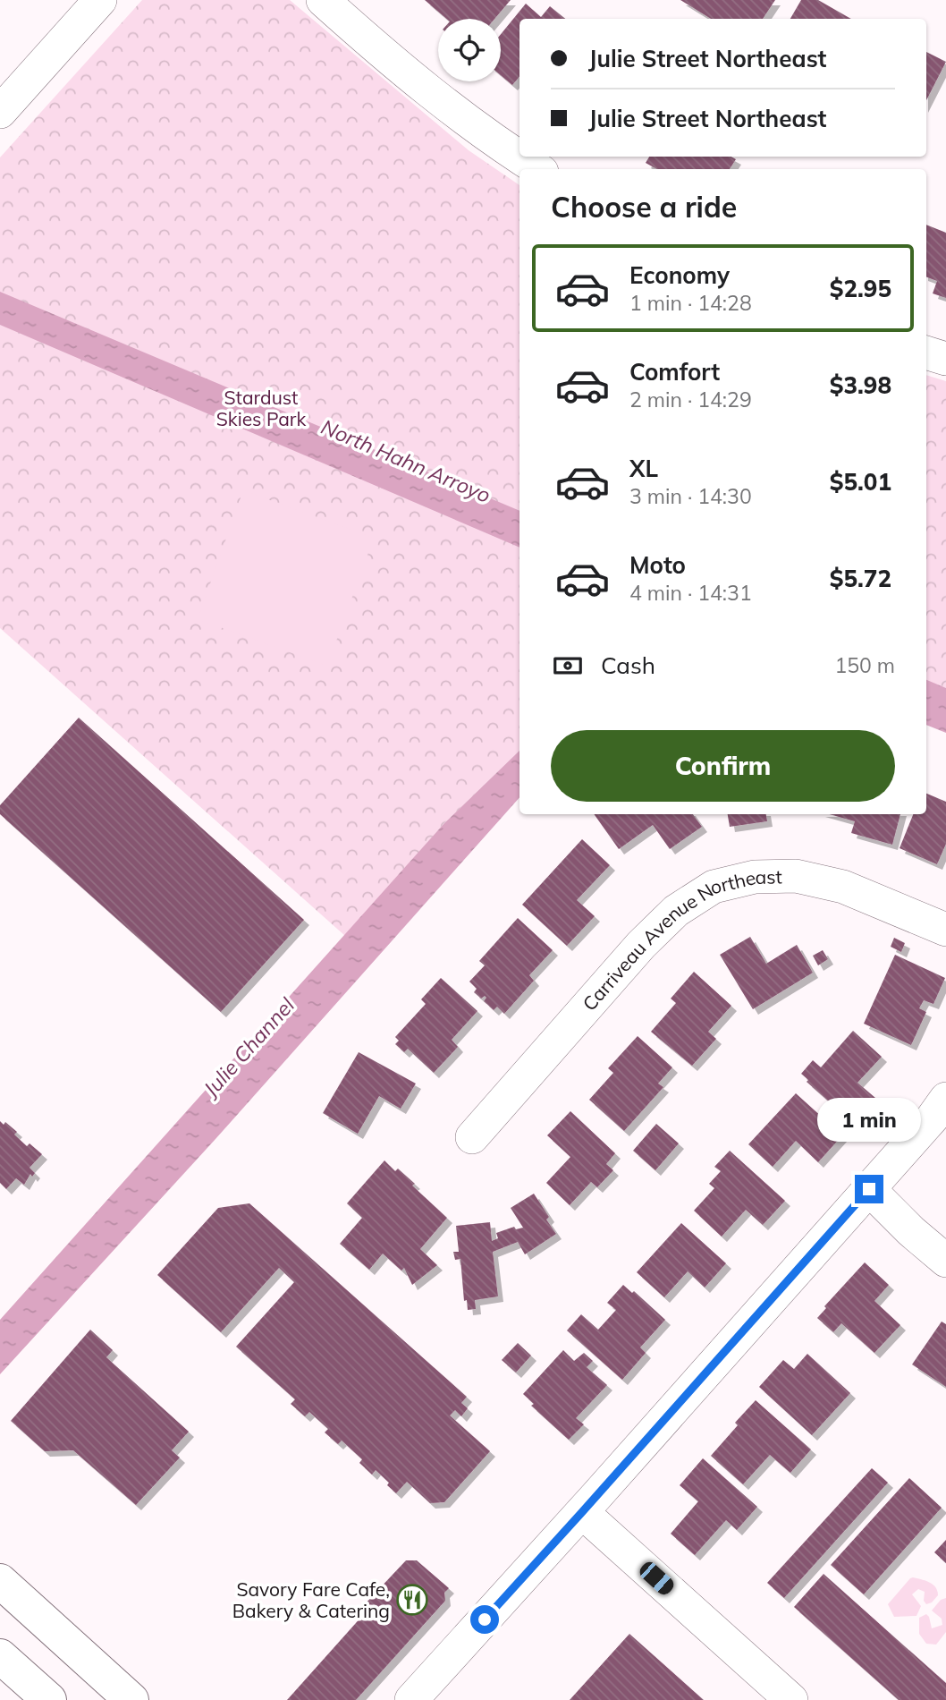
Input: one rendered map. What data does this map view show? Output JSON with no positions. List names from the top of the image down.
{
  "streets": {
    "street": ["Carriveau Avenue Northeast"]
  },
  "water": ["North Hahn Arroyo", "Julie Channel"],
  "parks": ["Stardust Skies Park"],
  "places": {
    "restaurant": ["Savory Fare Cafe, Bakery & Catering"]
  },
  "page": {
    "banner": ["Julie Street Northeast", "Julie Street Northeast"],
    "heading": "Choose a ride",
    "list": [
      {
        "name": "Economy",
        "note": "1 min · 14:28",
        "value": "$2.95"
      },
      {
        "name": "Comfort",
        "note": "2 min · 14:29",
        "value": "$3.98"
      },
      {
        "name": "XL",
        "note": "3 min · 14:30",
        "value": "$5.01"
      },
      {
        "name": "Moto",
        "note": "4 min · 14:31",
        "value": "$5.72"
      }
    ],
    "pay": ["Cash", "150 m"],
    "buttons": "Confirm",
    "bubble": "1 min"
  }
}
